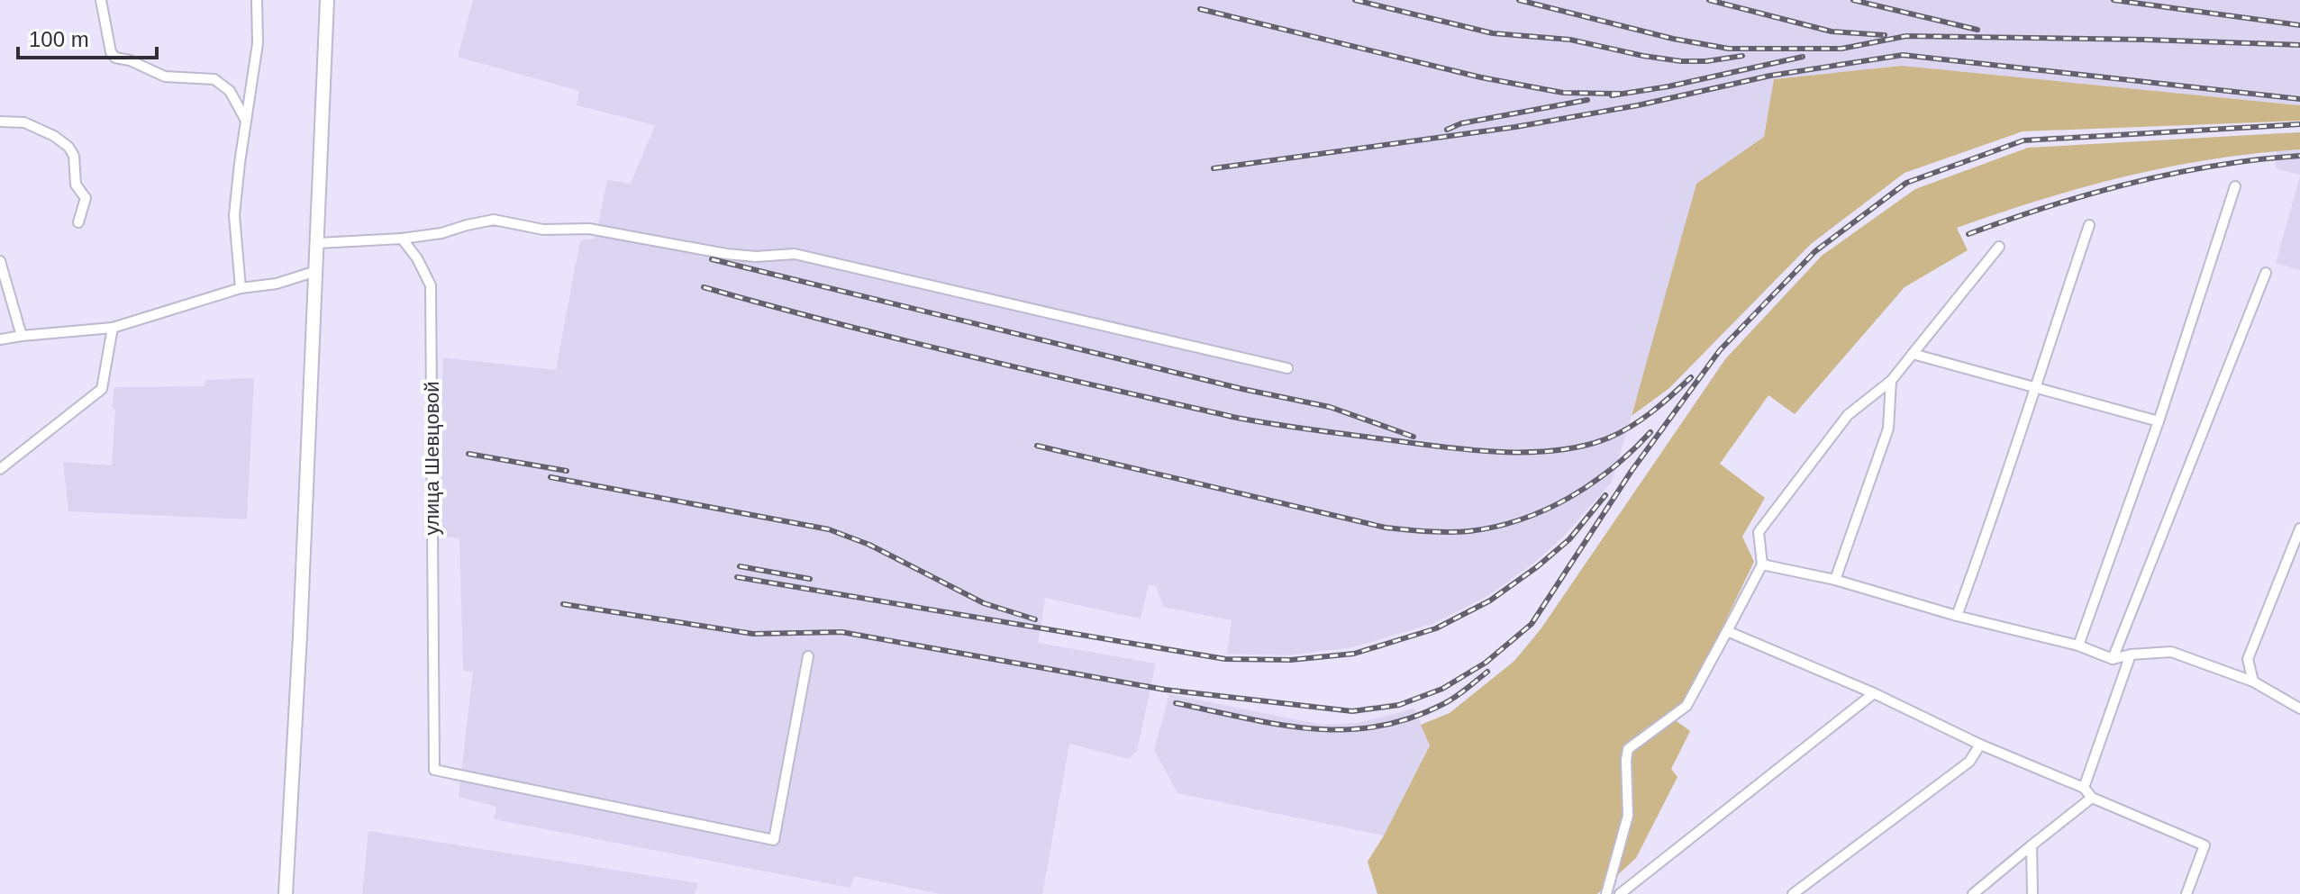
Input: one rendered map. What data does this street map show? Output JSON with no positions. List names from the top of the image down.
{
  "streets": {
    "street": ["улица Шевцовой"]
  },
  "scale_bar": "100 m"
}
